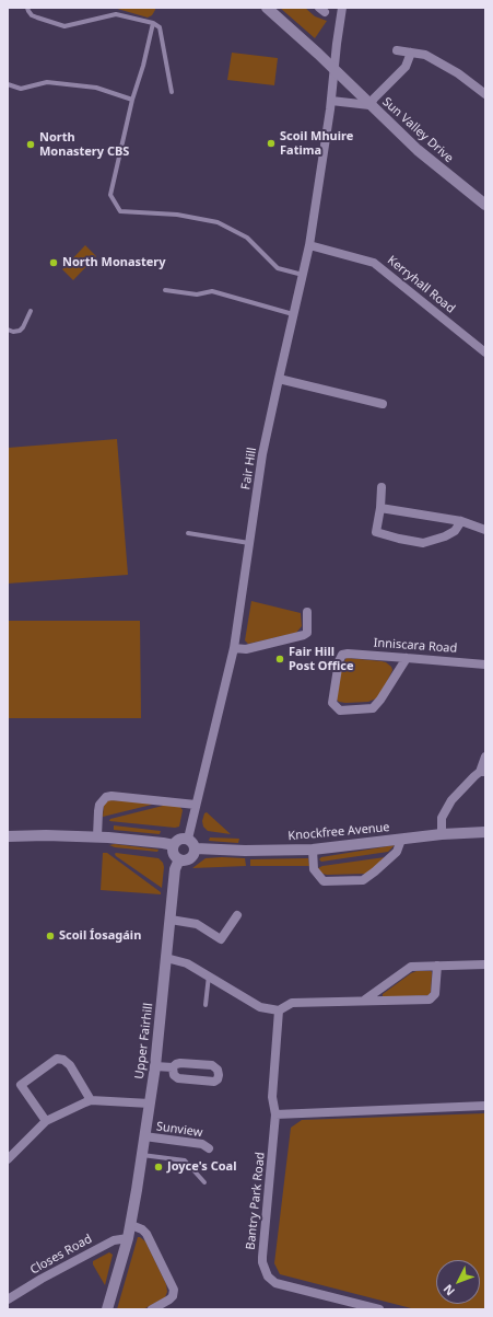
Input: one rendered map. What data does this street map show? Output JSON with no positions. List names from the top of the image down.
{
  "streets": {
    "street": [
      "Sun Valley Drive",
      "Kerryhall Road",
      "Fair Hill",
      "Inniscara Road",
      "Knockfree Avenue",
      "Upper Fairhill",
      "Sunview",
      "Bantry Park Road",
      "Closes Road"
    ]
  },
  "crossings": [
    ["Sun Valley Drive", "Fair Hill"],
    ["Kerryhall Road", "Fair Hill"],
    ["Fair Hill", "Knockfree Avenue"],
    ["Fair Hill", "Upper Fairhill"],
    ["Knockfree Avenue", "Upper Fairhill"],
    ["Upper Fairhill", "Sunview"],
    ["Upper Fairhill", "Closes Road"]
  ],
  "places": [
    "Scoil Mhuire Fatima",
    "North Monastery CBS",
    "North Monastery",
    "Fair Hill Post Office",
    "Scoil Íosagáin",
    "Joyce's Coal"
  ],
  "north": "bottom left"
}
